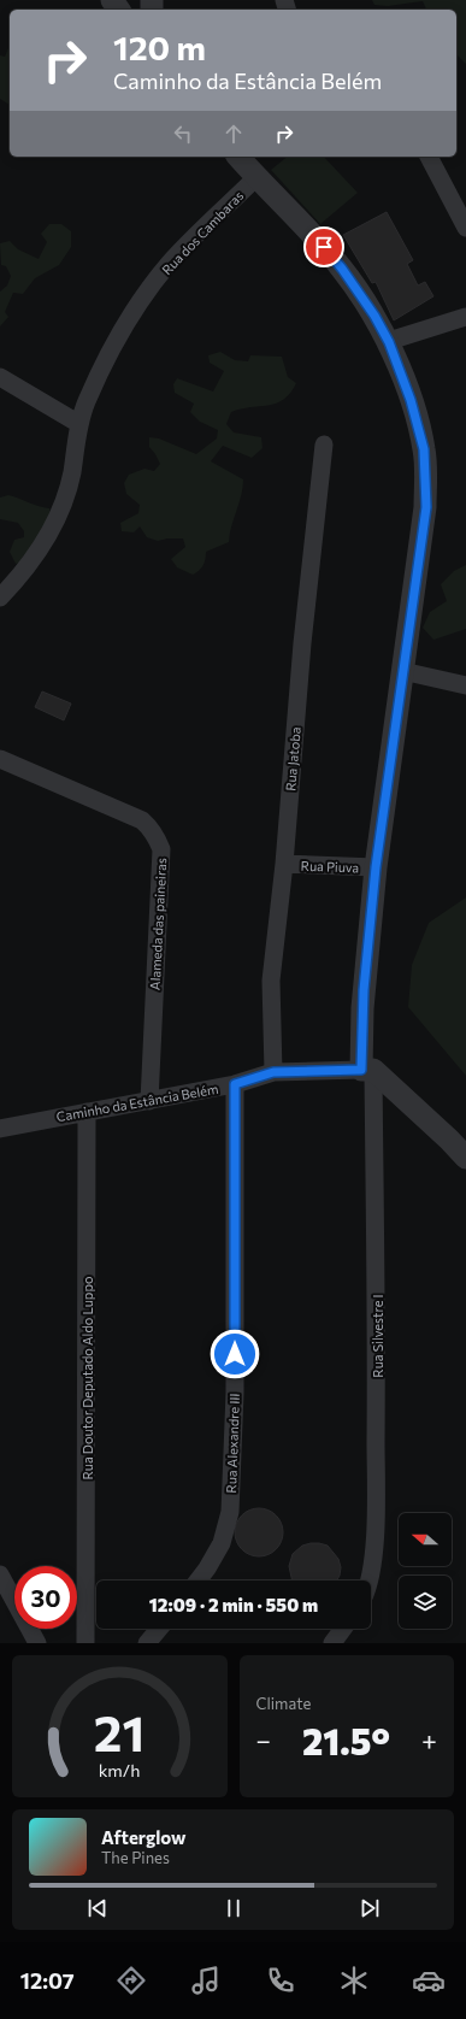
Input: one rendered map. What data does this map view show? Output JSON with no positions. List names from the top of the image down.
{
  "streets": {
    "street": [
      "Rua dos Cambaras",
      "Rua Jatoba",
      "Rua Piuva",
      "Alameda das paineiras",
      "Caminho da Estância Belém",
      "Rua Silvestre I",
      "Rua Doutor Deputado Aldo Luppo",
      "Rua Alexandre III"
    ]
  },
  "crossings": [
    ["Rua Jatoba", "Rua Piuva"],
    ["Rua Jatoba", "Caminho da Estância Belém"],
    ["Alameda das paineiras", "Caminho da Estância Belém"],
    ["Caminho da Estância Belém", "Rua Silvestre I"],
    ["Caminho da Estância Belém", "Rua Doutor Deputado Aldo Luppo"],
    ["Caminho da Estância Belém", "Rua Alexandre III"]
  ],
  "north": "left",
  "page": {
    "turn": ["120 m", "Caminho da Estância Belém"],
    "limit": "30",
    "trip": "12:09 · 2 min · 550 m",
    "tile": "Climate",
    "heat": ["−", "21.5°", "+"],
    "song": ["Afterglow", "The Pines"],
    "tabs": "12:07",
    "gauge": ["21", "km/h"]
  }
}
